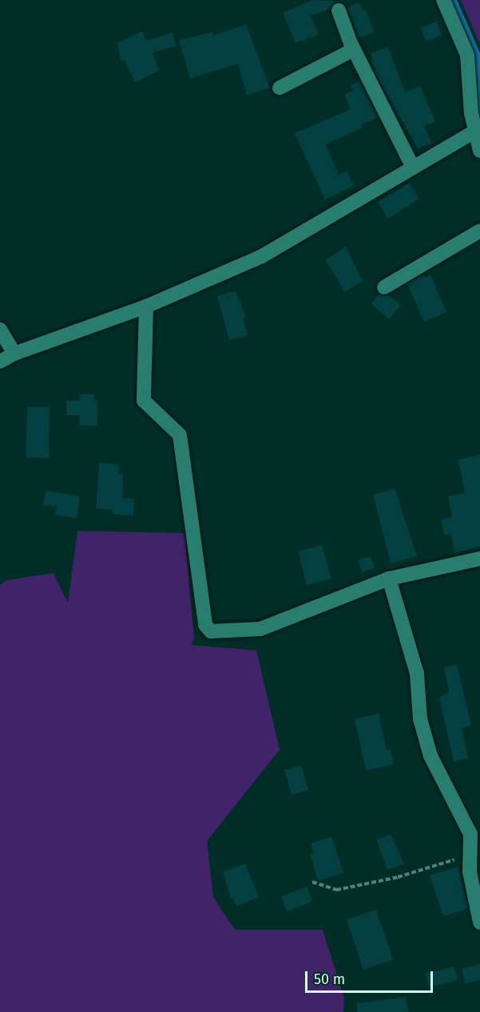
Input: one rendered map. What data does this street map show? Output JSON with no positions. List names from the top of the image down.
{
  "scale_bar": "50 m"
}
